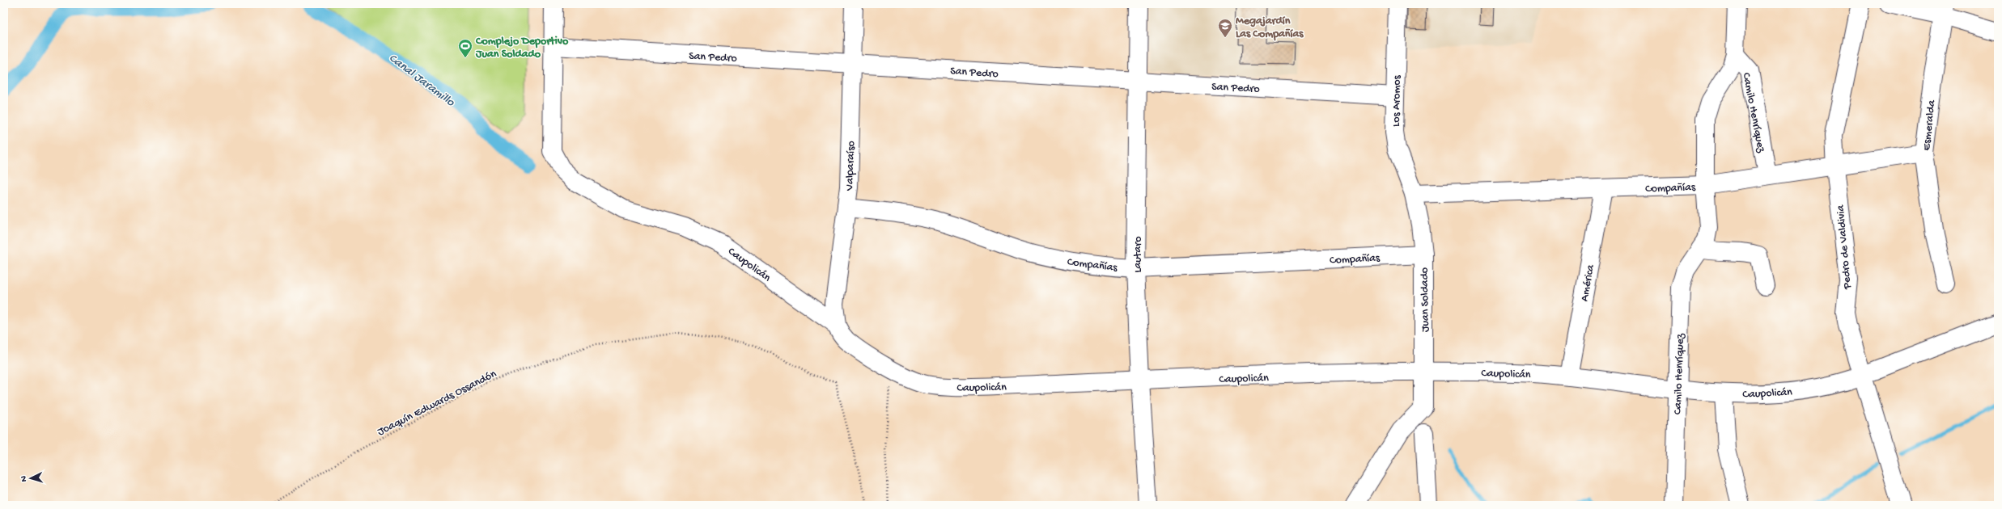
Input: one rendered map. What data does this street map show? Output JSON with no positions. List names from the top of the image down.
{
  "streets": {
    "street": [
      "San Pedro",
      "Los Aromos",
      "Camilo Henríquez",
      "Esmeralda",
      "Valparaíso",
      "Compañías",
      "Pedro de Valdivia",
      "Lautaro",
      "Caupolicán",
      "América",
      "Juan Soldado"
    ],
    "path": ["Joaquín Edwards Ossandón"]
  },
  "crossings": [
    ["San Pedro", "Los Aromos"],
    ["San Pedro", "Valparaíso"],
    ["San Pedro", "Lautaro"],
    ["San Pedro", "Caupolicán"],
    ["Los Aromos", "Compañías"],
    ["Los Aromos", "Juan Soldado"],
    ["Camilo Henríquez", "Compañías"],
    ["Camilo Henríquez", "Caupolicán"],
    ["Esmeralda", "Compañías"],
    ["Valparaíso", "Compañías"],
    ["Valparaíso", "Caupolicán"],
    ["Compañías", "Pedro de Valdivia"],
    ["Compañías", "Lautaro"],
    ["Compañías", "América"],
    ["Compañías", "Juan Soldado"],
    ["Pedro de Valdivia", "Caupolicán"],
    ["Lautaro", "Caupolicán"],
    ["Caupolicán", "América"],
    ["Caupolicán", "Juan Soldado"]
  ],
  "water": ["Canal Jaramillo"],
  "places": {
    "school or university": ["Megajardín Las Compañías"],
    "sports": ["Complejo Deportivo Juan Soldado"]
  },
  "north": "left"
}
